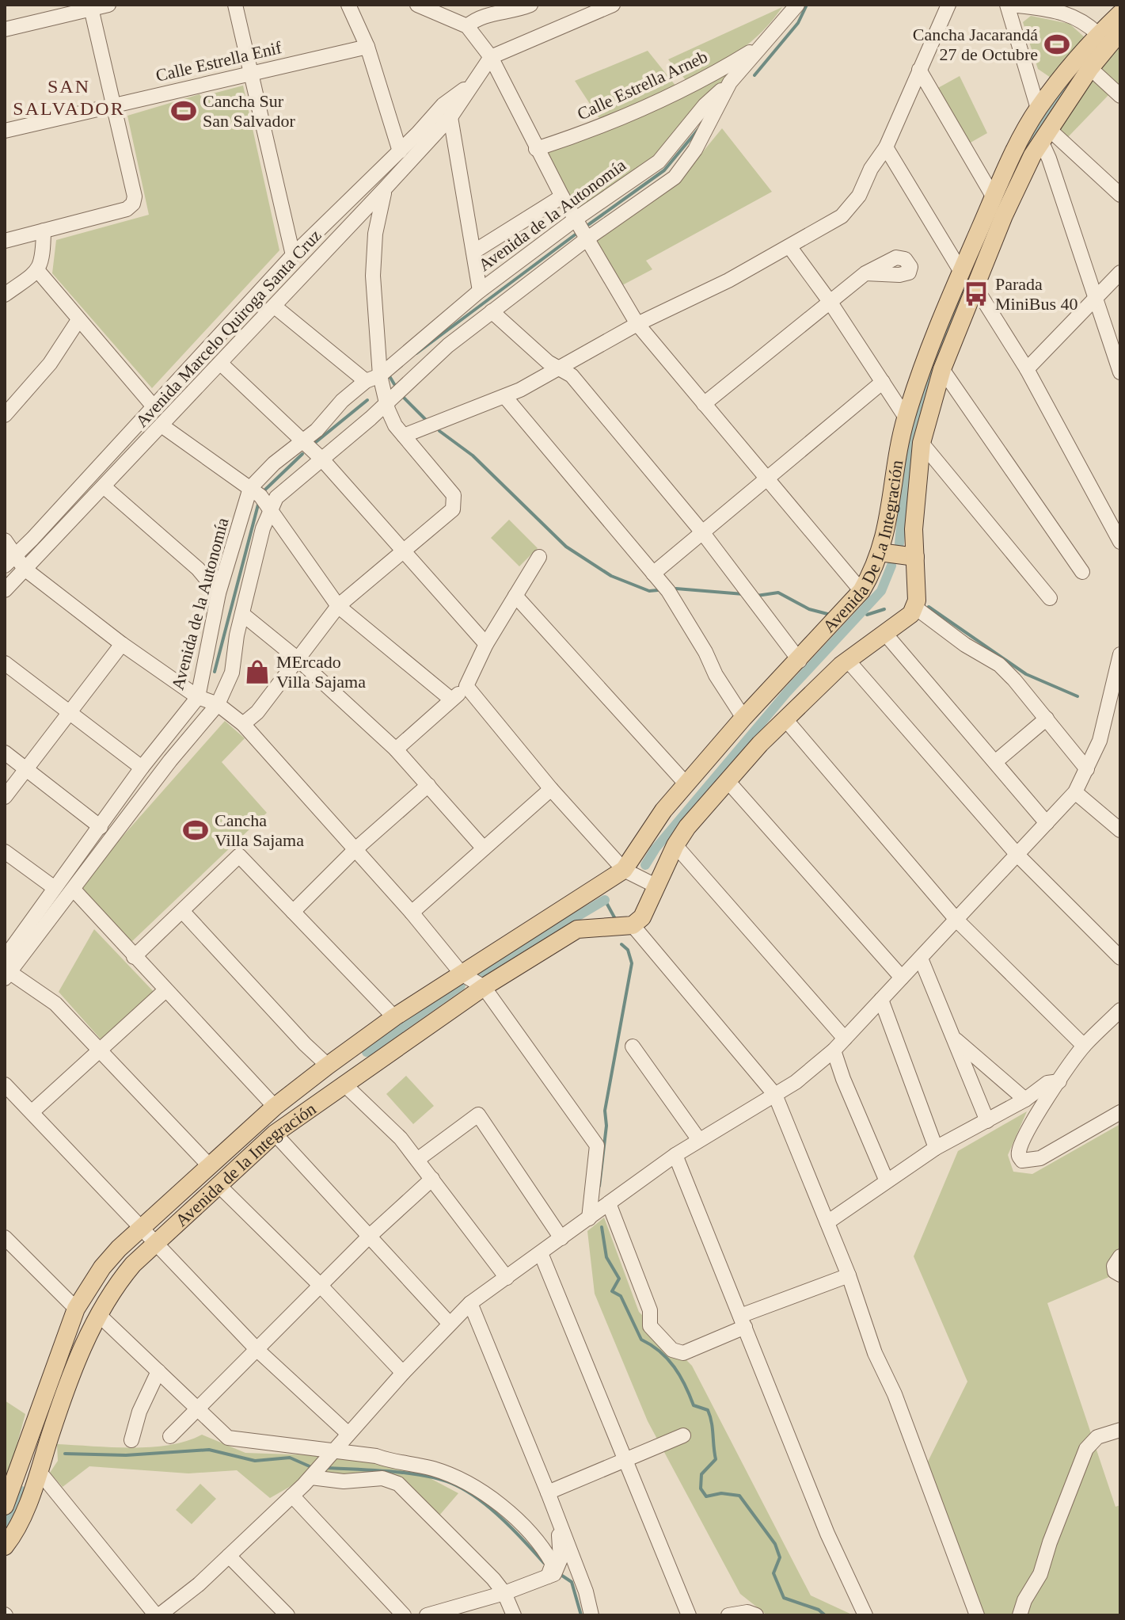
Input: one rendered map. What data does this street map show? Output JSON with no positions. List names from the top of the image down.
{
  "streets": {
    "main road": ["Avenida De La Integración", "Avenida de la Integración"],
    "street": [
      "Calle Estrella Enif",
      "Calle Estrella Arneb",
      "Avenida de la Autonomía",
      "Avenida Marcelo Quiroga Santa Cruz"
    ]
  },
  "crossings": [
    ["Avenida De La Integración", "Avenida de la Integración"]
  ],
  "districts": ["SAN SALVADOR"],
  "places": {
    "sports": ["Cancha Jacarandá 27 de Octubre", "Cancha Sur San Salvador", "Cancha Villa Sajama"],
    "bus stop": ["Parada MiniBus 40"],
    "shop": ["MErcado Villa Sajama"]
  }
}
